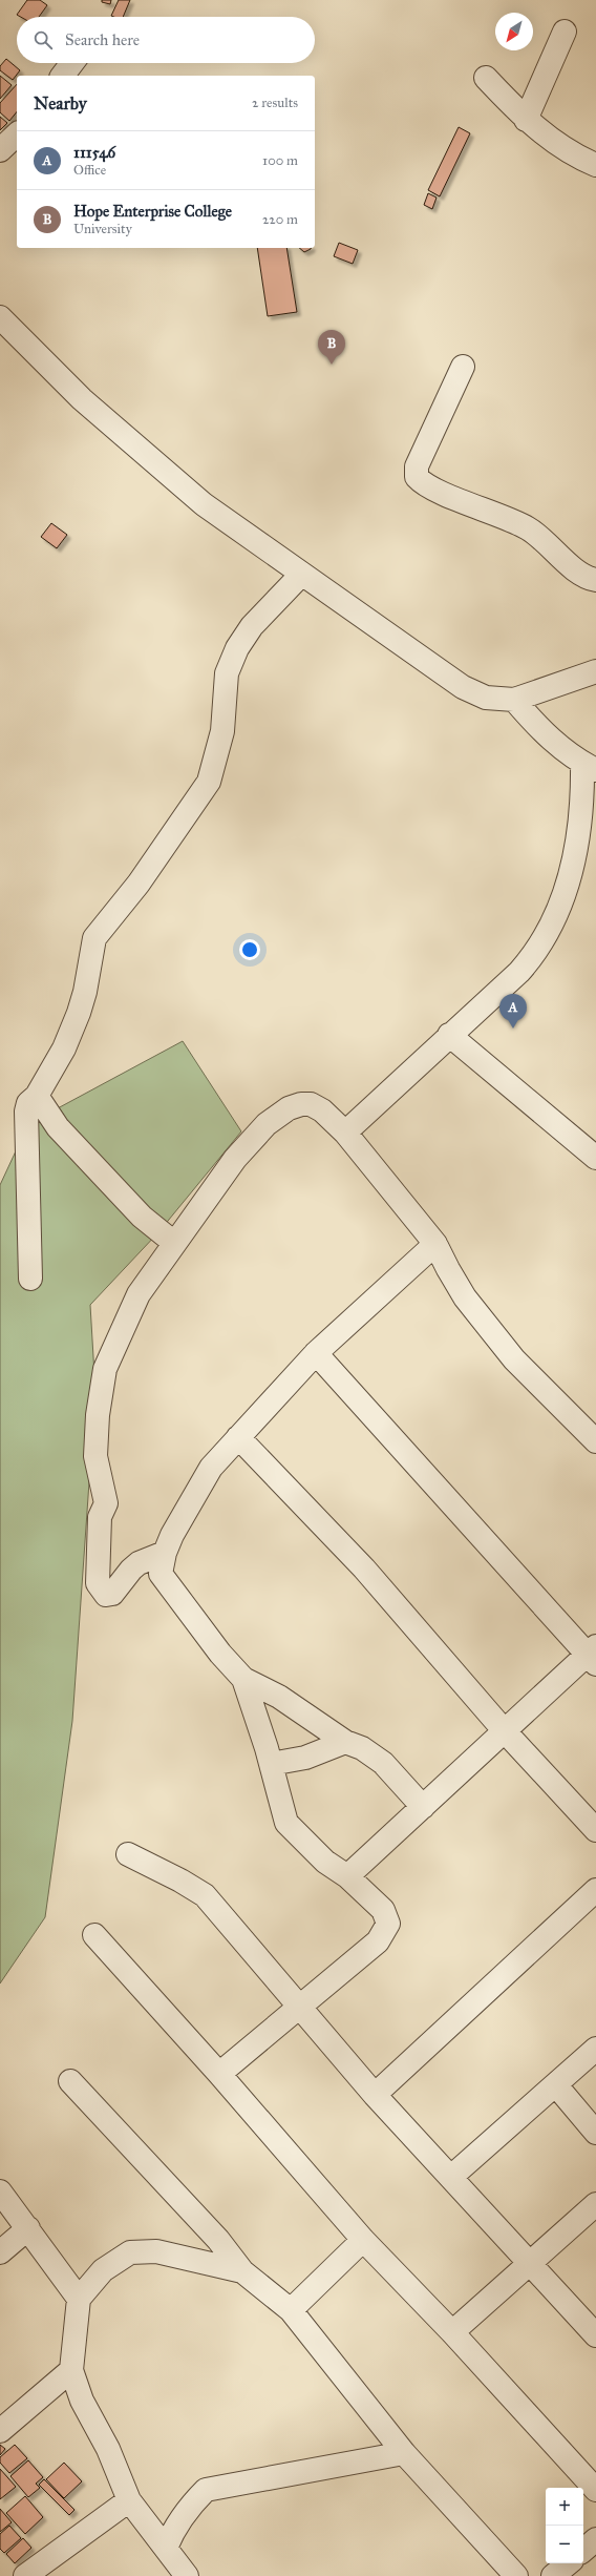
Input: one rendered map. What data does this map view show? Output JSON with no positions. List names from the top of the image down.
{
  "north": "bottom left",
  "page": {
    "search": "Search here",
    "heading": ["Nearby", "2 results"],
    "list": [
      {
        "mark": "A",
        "name": "111546",
        "note": "Office",
        "value": "100 m"
      },
      {
        "mark": "B",
        "name": "Hope Enterprise College",
        "note": "University",
        "value": "220 m"
      }
    ],
    "pins": ["B", "A"],
    "map_buttons": ["+", "−"]
  }
}
